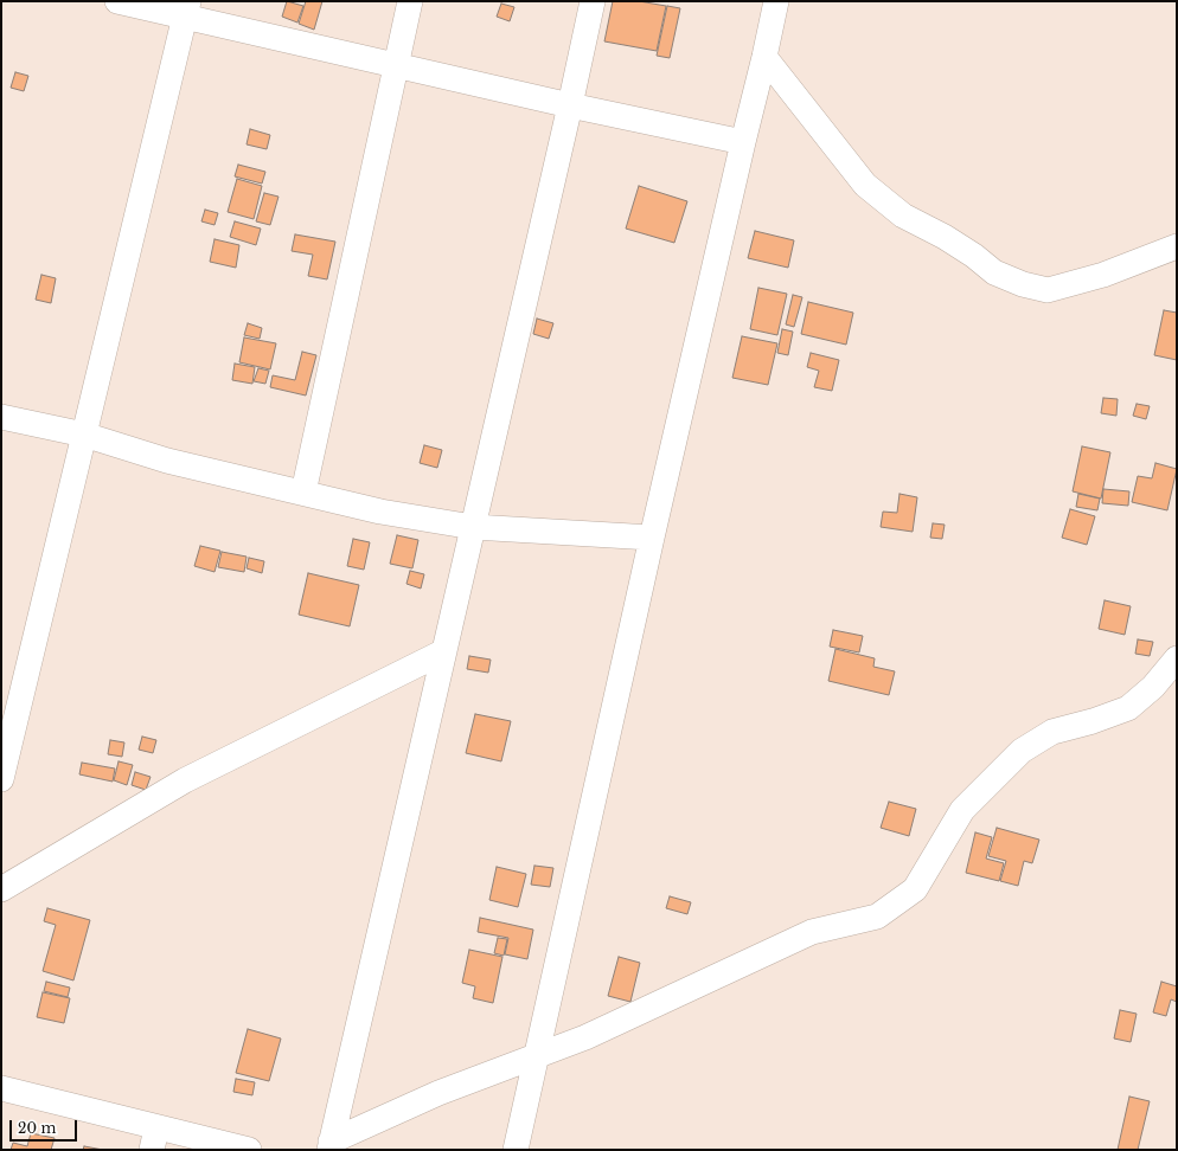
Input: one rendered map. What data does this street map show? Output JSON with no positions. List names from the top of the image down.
{
  "scale_bar": "20 m"
}
